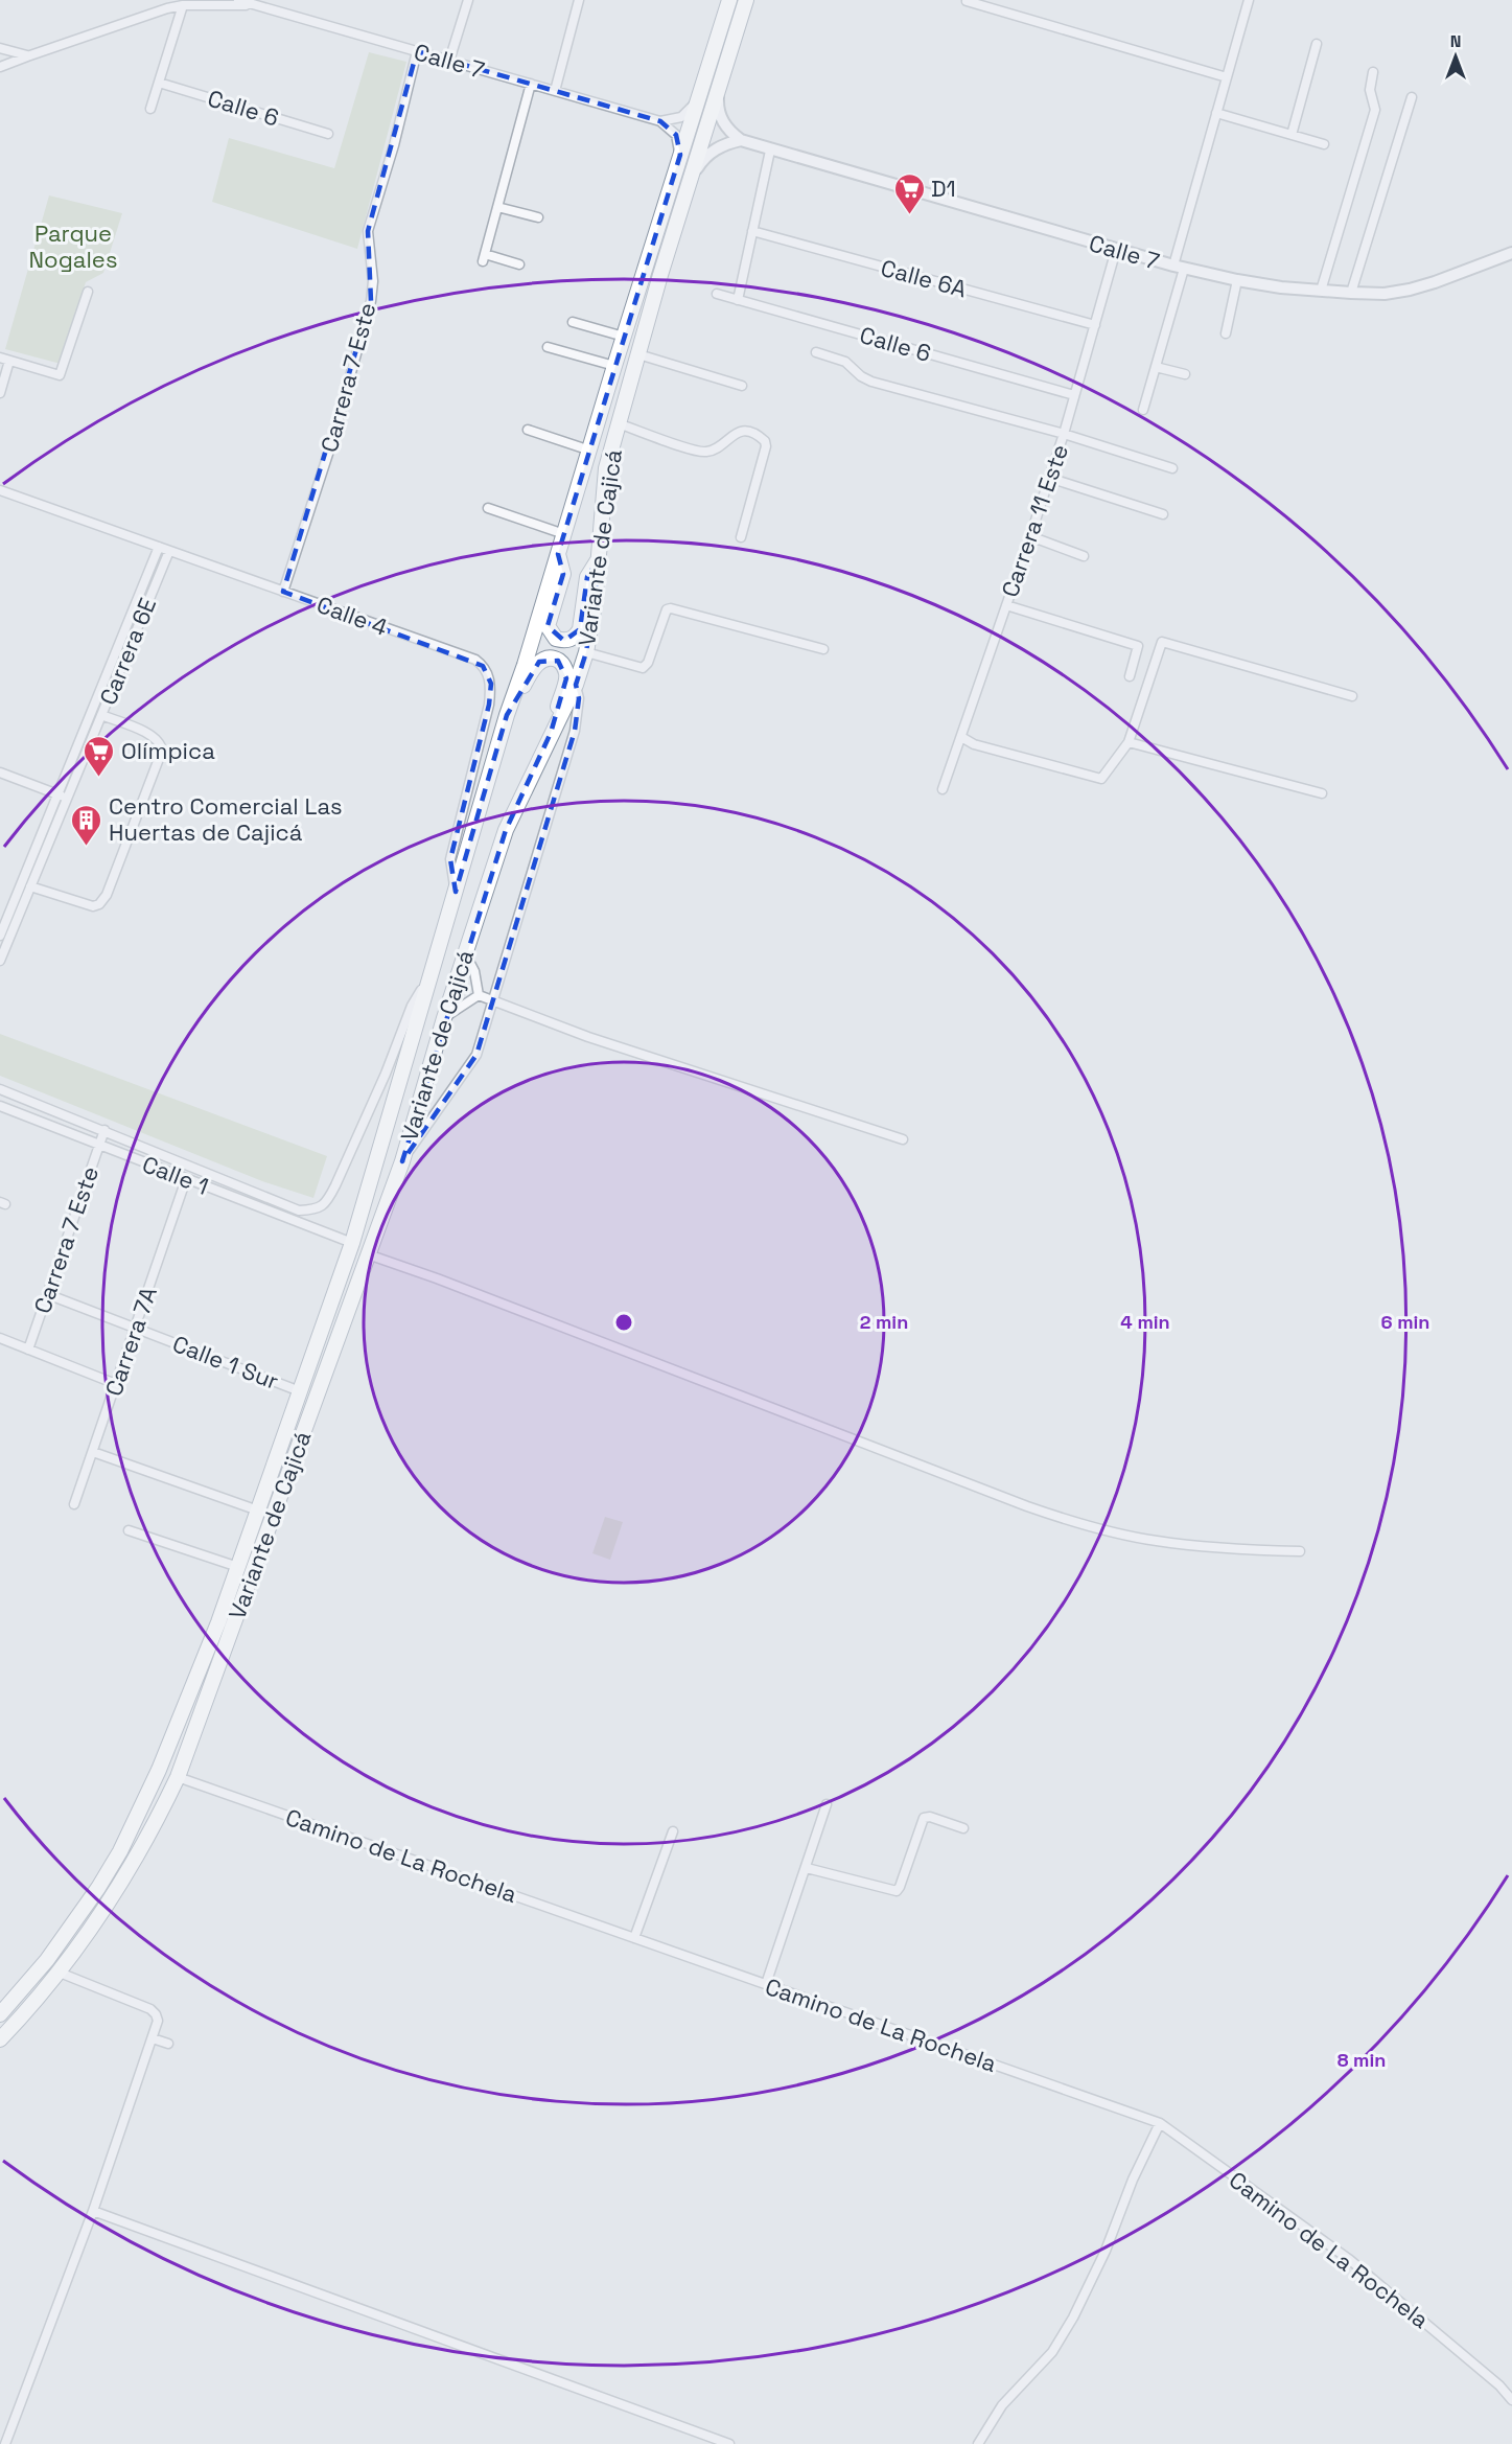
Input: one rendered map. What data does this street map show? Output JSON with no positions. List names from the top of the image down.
{
  "streets": {
    "highway": ["Variante de Cajicá"],
    "street": [
      "Calle 7",
      "Calle 6",
      "Calle 6A",
      "Carrera 7 Este",
      "Carrera 11 Este",
      "Calle 4",
      "Carrera 6E",
      "Calle 1",
      "Carrera 7A",
      "Calle 1 Sur",
      "Camino de La Rochela"
    ]
  },
  "crossings": [
    ["Calle 7", "Carrera 7 Este"],
    ["Calle 7", "Carrera 11 Este"],
    ["Calle 7", "Variante de Cajicá"],
    ["Calle 6", "Carrera 11 Este"],
    ["Calle 6A", "Carrera 11 Este"],
    ["Carrera 7 Este", "Calle 4"],
    ["Carrera 7 Este", "Calle 1"],
    ["Carrera 7 Este", "Calle 1 Sur"],
    ["Variante de Cajicá", "Calle 4"],
    ["Variante de Cajicá", "Calle 1"],
    ["Variante de Cajicá", "Calle 1 Sur"],
    ["Variante de Cajicá", "Camino de La Rochela"],
    ["Calle 4", "Carrera 6E"],
    ["Calle 1", "Carrera 7A"],
    ["Carrera 7A", "Calle 1 Sur"]
  ],
  "parks": ["Parque Nogales"],
  "places": {
    "supermarket": ["D1", "Olímpica"],
    "building": ["Centro Comercial Las Huertas de Cajicá"]
  },
  "north": "top",
  "rings": [
    "2 min",
    "4 min",
    "6 min",
    "8 min"
  ]
}
